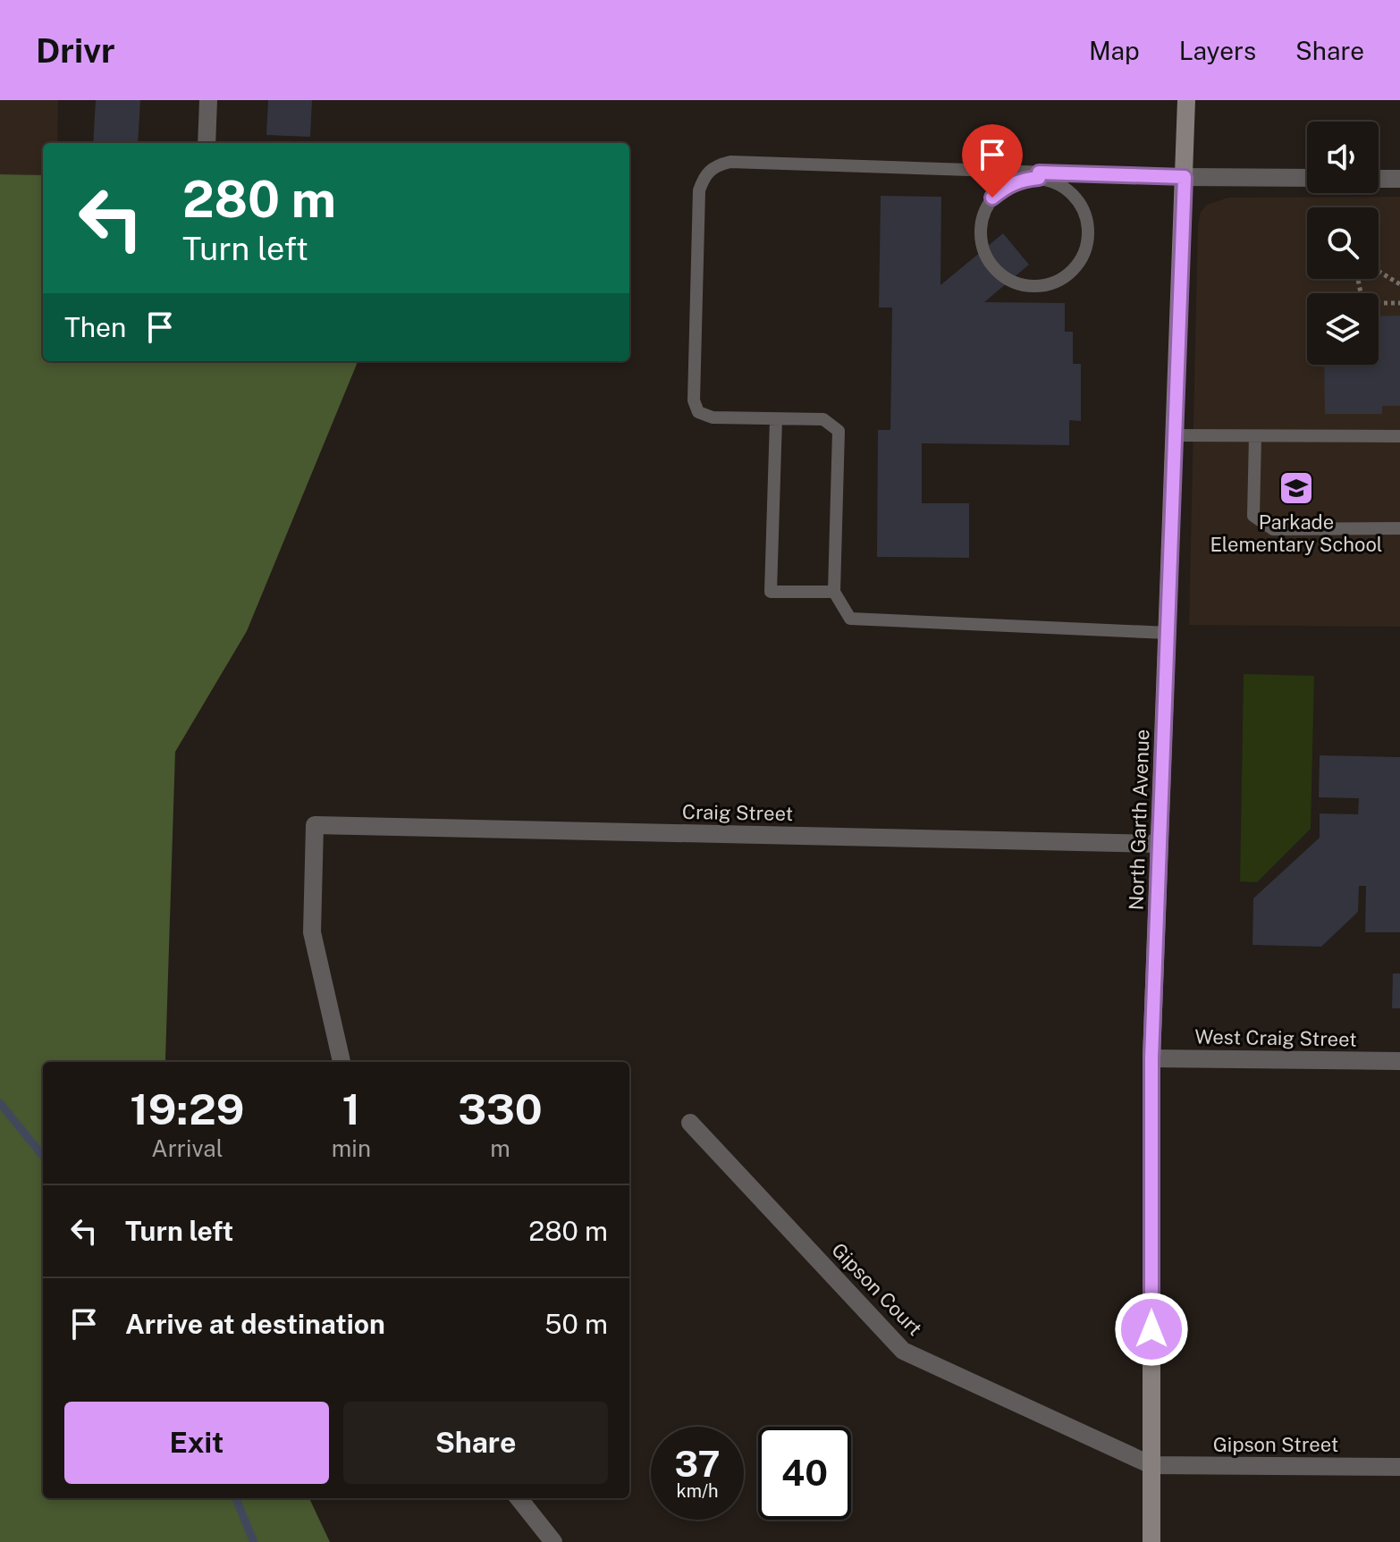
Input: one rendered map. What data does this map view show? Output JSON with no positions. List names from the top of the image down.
{
  "streets": {
    "street": [
      "Craig Street",
      "North Garth Avenue",
      "West Craig Street",
      "Gipson Court",
      "Gipson Street"
    ]
  },
  "crossings": [
    ["Craig Street", "North Garth Avenue"],
    ["North Garth Avenue", "West Craig Street"],
    ["North Garth Avenue", "Gipson Court"],
    ["North Garth Avenue", "Gipson Street"],
    ["Gipson Court", "Gipson Street"]
  ],
  "places": {
    "school or university": ["Parkade Elementary School"]
  },
  "page": {
    "header": "Drivr",
    "nav": ["Map", "Layers", "Share"],
    "turn": ["280 m", "Turn left"],
    "then": "Then",
    "eta": [
      "19:29",
      "Arrival",
      "1",
      "min",
      "330",
      "m"
    ],
    "list": [
      {
        "name": "Turn left",
        "value": "280 m"
      },
      {
        "name": "Arrive at destination",
        "value": "50 m"
      }
    ],
    "buttons": ["Exit", "Share"],
    "speed": "37 km/h",
    "limit": "40"
  }
}
